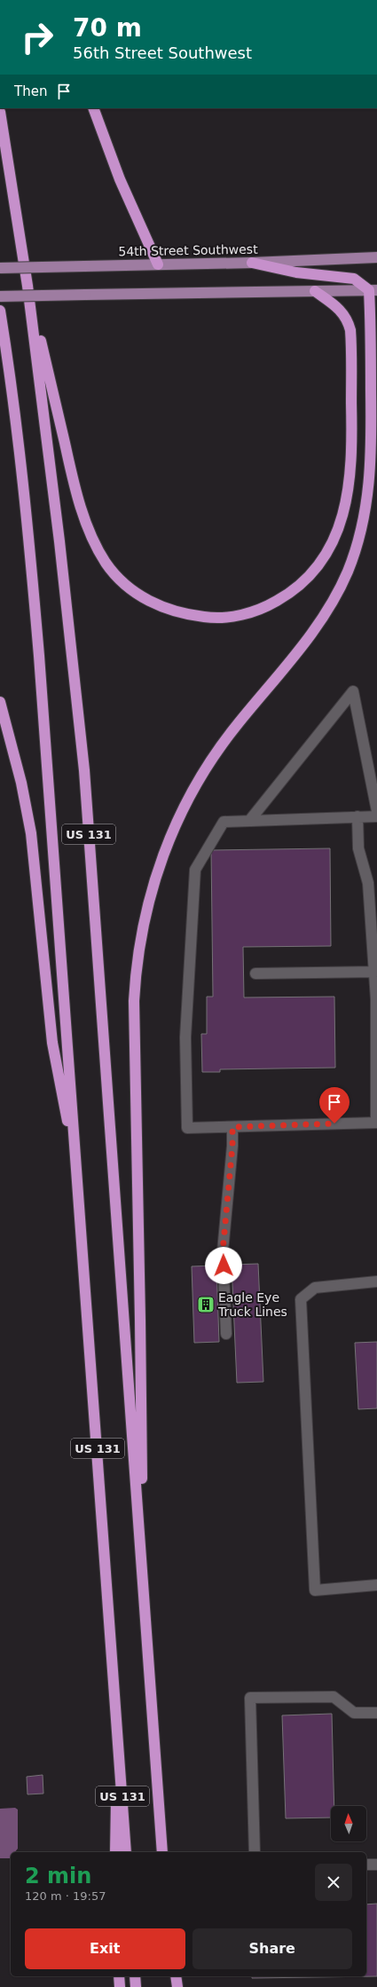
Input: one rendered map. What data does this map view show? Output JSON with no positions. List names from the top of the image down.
{
  "streets": {
    "highway": ["US 131"],
    "main road": ["54th Street Southwest"]
  },
  "places": {
    "building": ["Eagle Eye Truck Lines"]
  },
  "north": "top",
  "page": {
    "turn": ["70 m", "56th Street Southwest"],
    "then": "Then",
    "heading": ["2 min", "120 m · 19:57"],
    "buttons": ["Exit", "Share"]
  }
}
